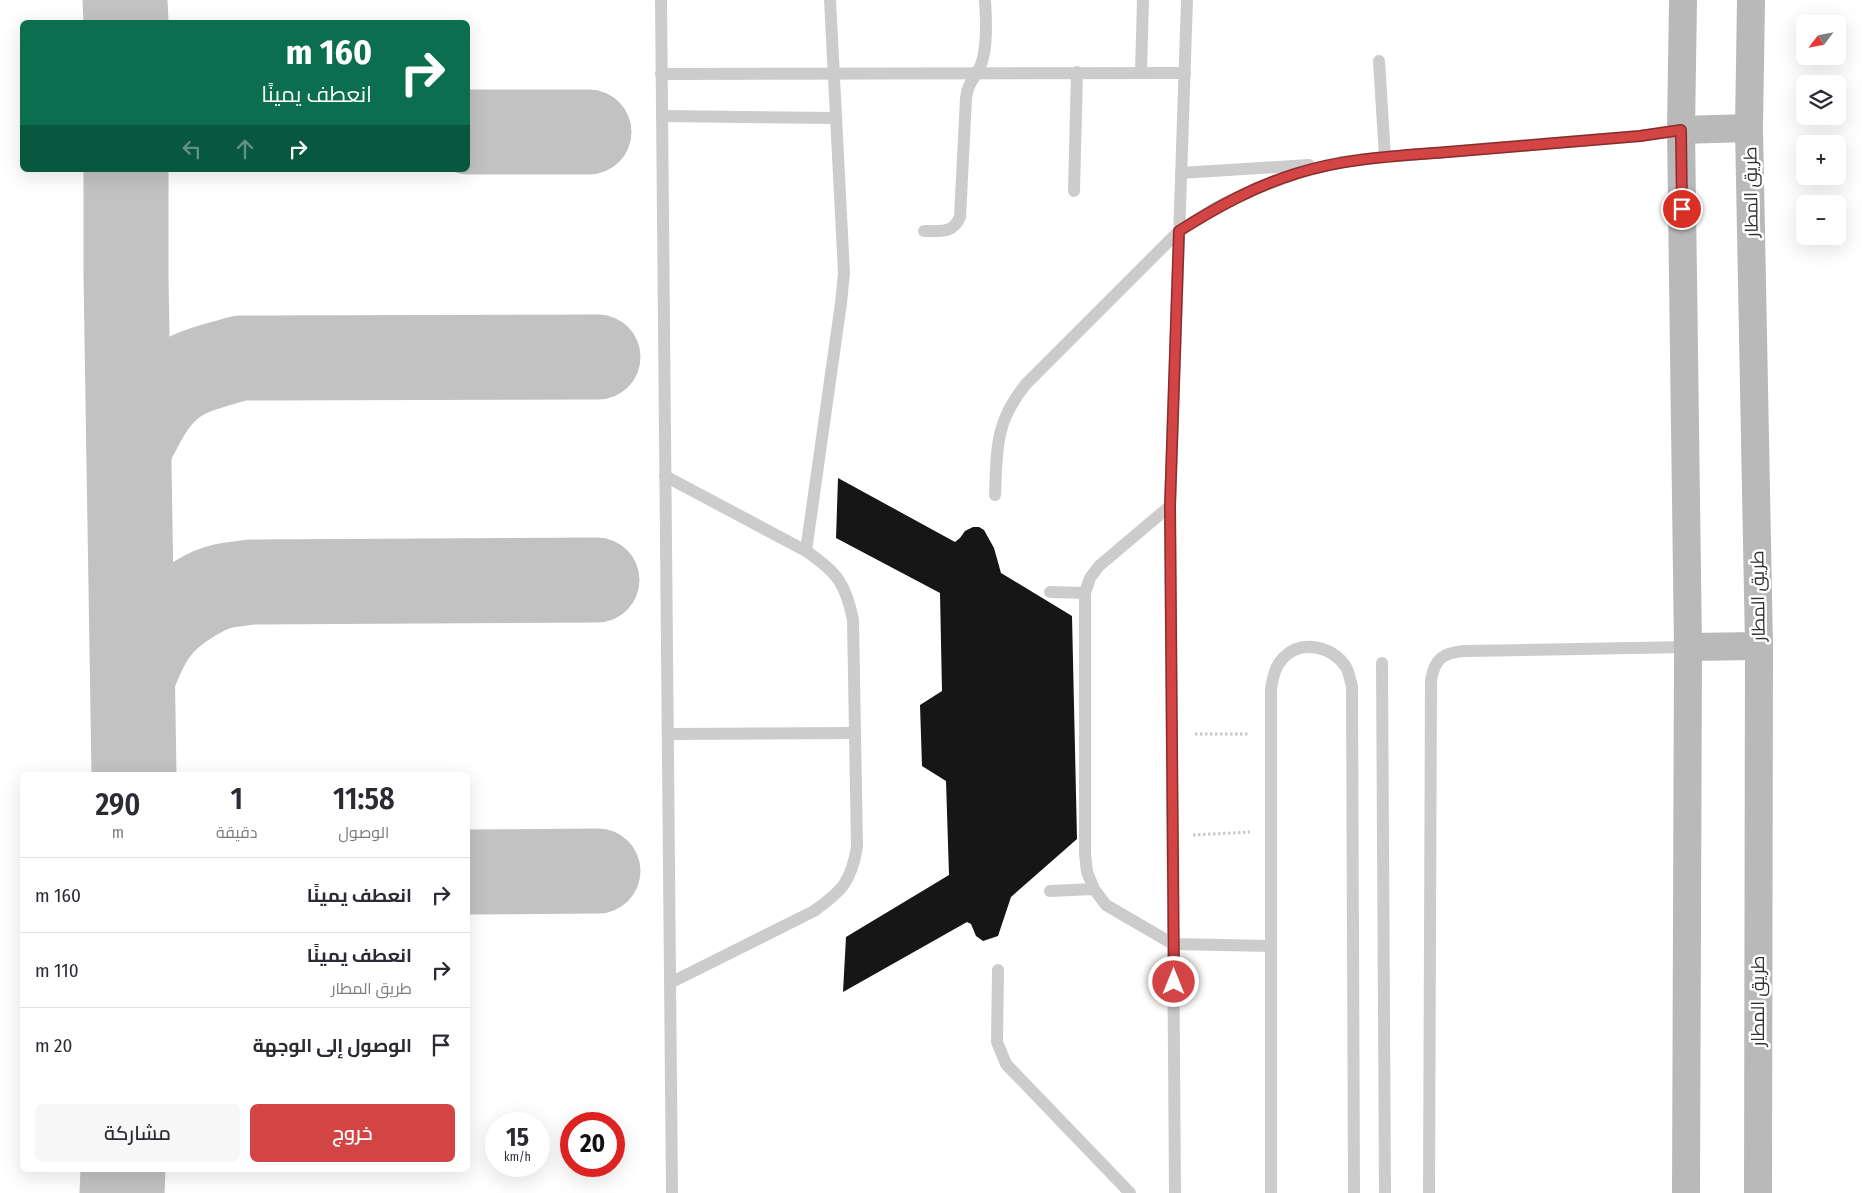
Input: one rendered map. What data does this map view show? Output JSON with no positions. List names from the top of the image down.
{
  "streets": {
    "main road": ["طريق المطار"]
  },
  "north": "bottom left",
  "page": {
    "map_buttons": ["+", "−"],
    "turn": ["160 m", "انعطف يمينًا"],
    "eta": [
      "11:58",
      "الوصول",
      "1",
      "دقيقة",
      "290",
      "m"
    ],
    "list": [
      {
        "name": "انعطف يمينًا",
        "value": "160 m"
      },
      {
        "name": "انعطف يمينًا",
        "note": "طريق المطار",
        "value": "110 m"
      },
      {
        "name": "الوصول إلى الوجهة",
        "value": "20 m"
      }
    ],
    "buttons": ["خروج", "مشاركة"],
    "speed": "15 km/h",
    "limit": "20"
  }
}
